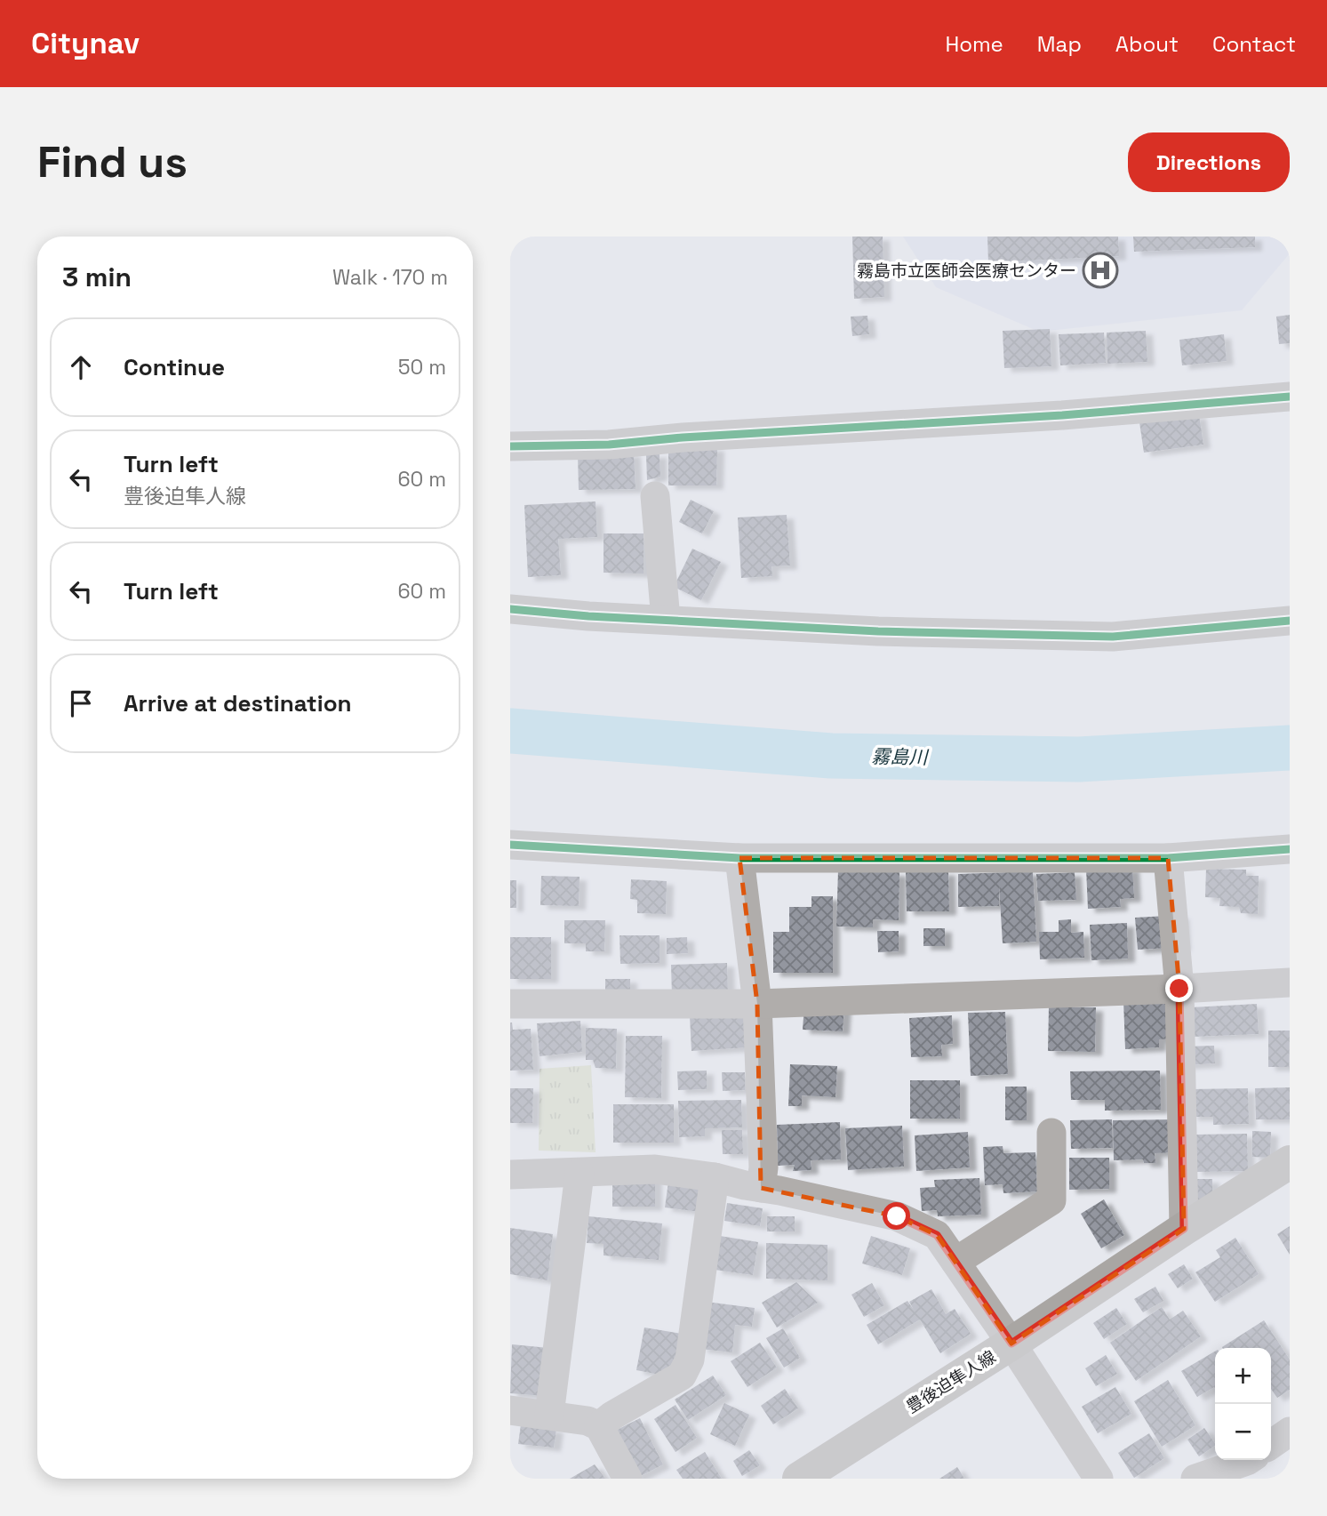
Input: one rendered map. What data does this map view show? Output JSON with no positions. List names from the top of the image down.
{
  "streets": {
    "main road": ["豊後迫隼人線"]
  },
  "water": ["霧島川"],
  "places": {
    "hospital": ["霧島市立医師会医療センター"]
  },
  "page": {
    "header": "Citynav",
    "nav": [
      "Home",
      "Map",
      "About",
      "Contact"
    ],
    "buttons": "Directions",
    "title": "Find us",
    "heading": ["3 min", "Walk · 170 m"],
    "list": [
      ["Continue", "50 m"],
      ["Turn left", "豊後迫隼人線", "60 m"],
      ["Turn left", "60 m"],
      "Arrive at destination"
    ],
    "map_buttons": ["+", "−"]
  }
}
